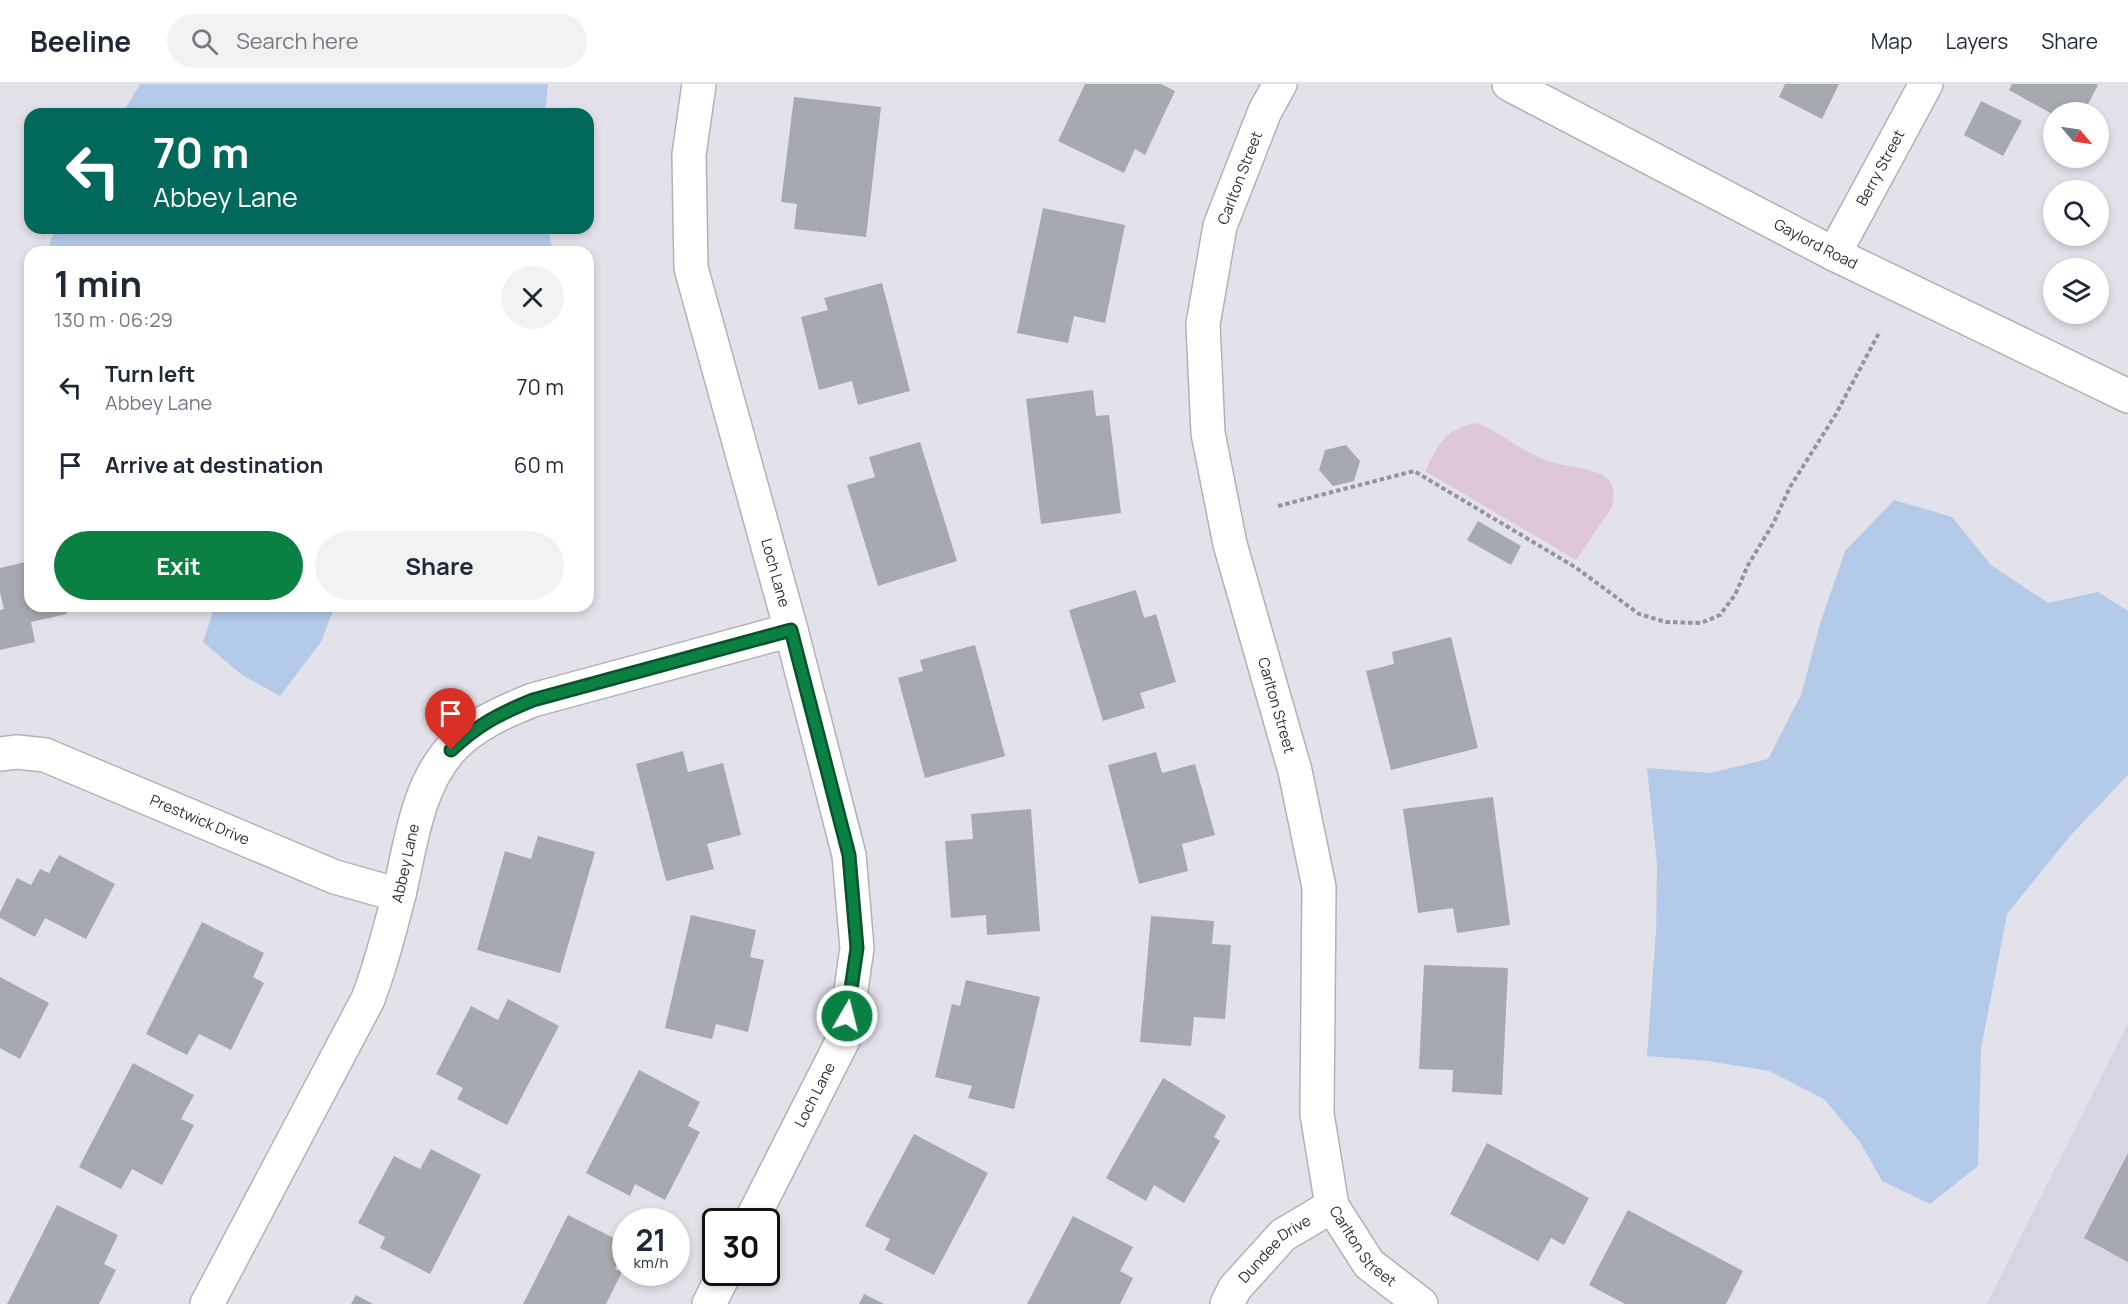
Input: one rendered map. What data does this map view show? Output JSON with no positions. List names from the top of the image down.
{
  "streets": {
    "street": [
      "Berry Street",
      "Carlton Street",
      "Gaylord Road",
      "Loch Lane",
      "Prestwick Drive",
      "Abbey Lane",
      "Dundee Drive"
    ]
  },
  "crossings": [
    ["Berry Street", "Gaylord Road"],
    ["Carlton Street", "Dundee Drive"],
    ["Loch Lane", "Abbey Lane"],
    ["Prestwick Drive", "Abbey Lane"]
  ],
  "north": "bottom right",
  "page": {
    "header": "Beeline",
    "search": "Search here",
    "nav": ["Map", "Layers", "Share"],
    "turn": ["70 m", "Abbey Lane"],
    "heading": ["1 min", "130 m · 06:29"],
    "list": [
      {
        "name": "Turn left",
        "note": "Abbey Lane",
        "value": "70 m"
      },
      {
        "name": "Arrive at destination",
        "value": "60 m"
      }
    ],
    "buttons": ["Exit", "Share"],
    "speed": "21 km/h",
    "limit": "30"
  }
}
